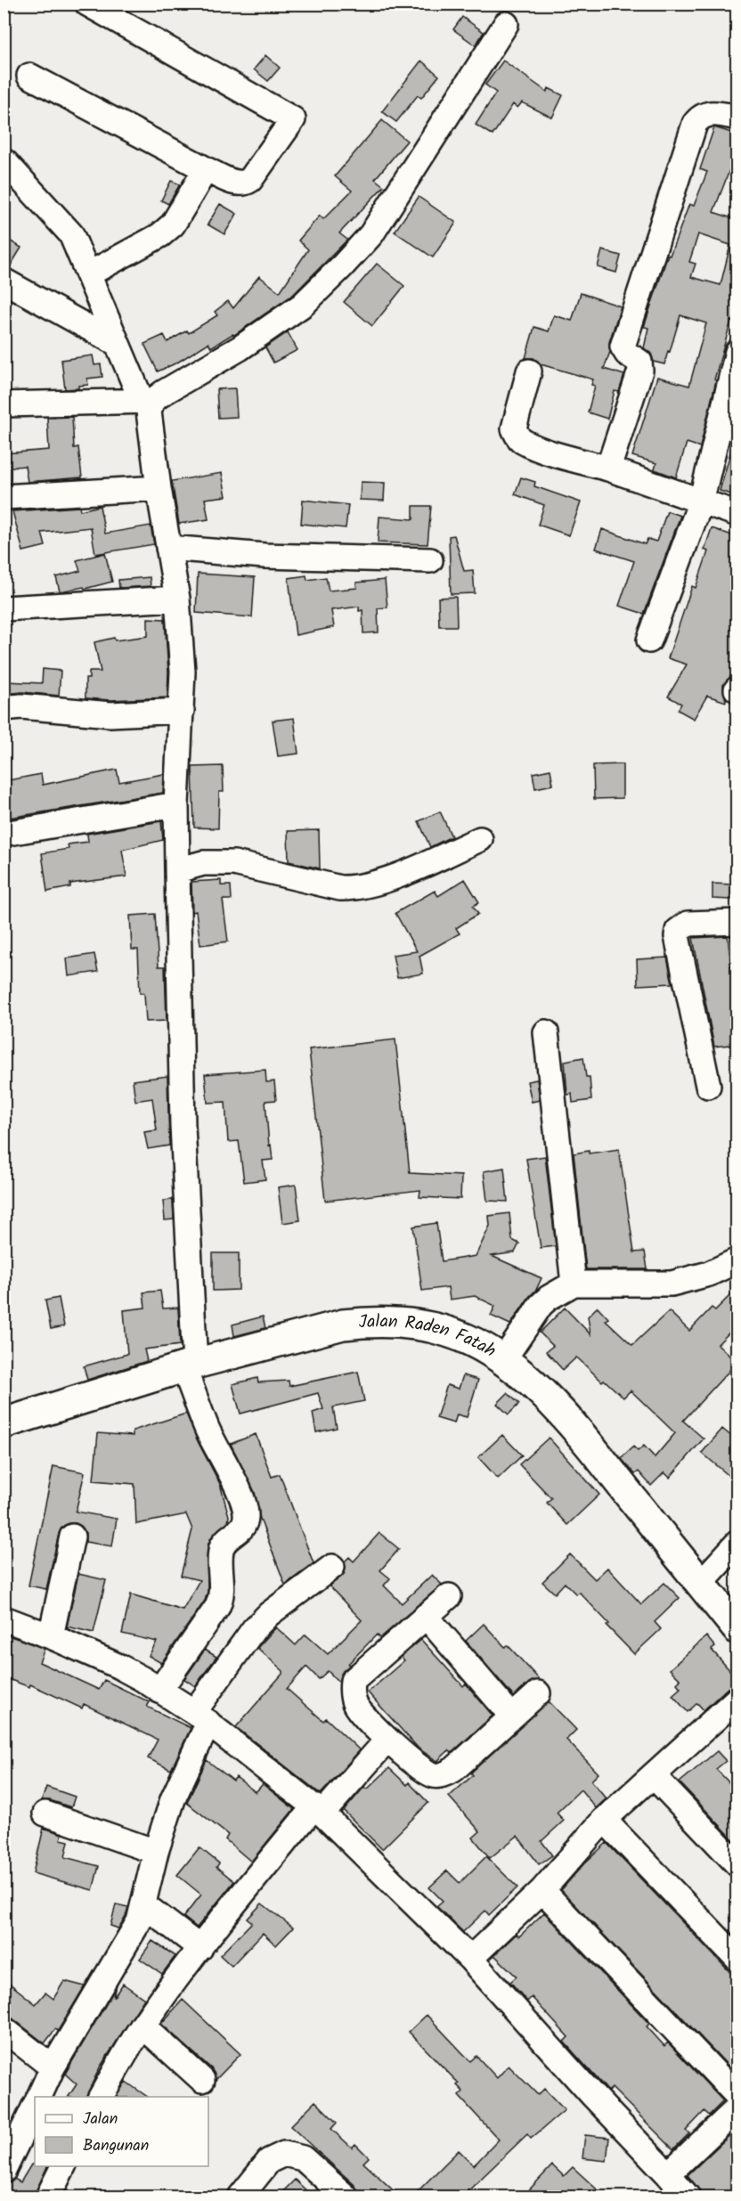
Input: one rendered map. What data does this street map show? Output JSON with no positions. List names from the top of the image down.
{
  "streets": {
    "highway": ["Jalan Raden Fatah"]
  },
  "legend": ["Jalan", "Bangunan"]
}
